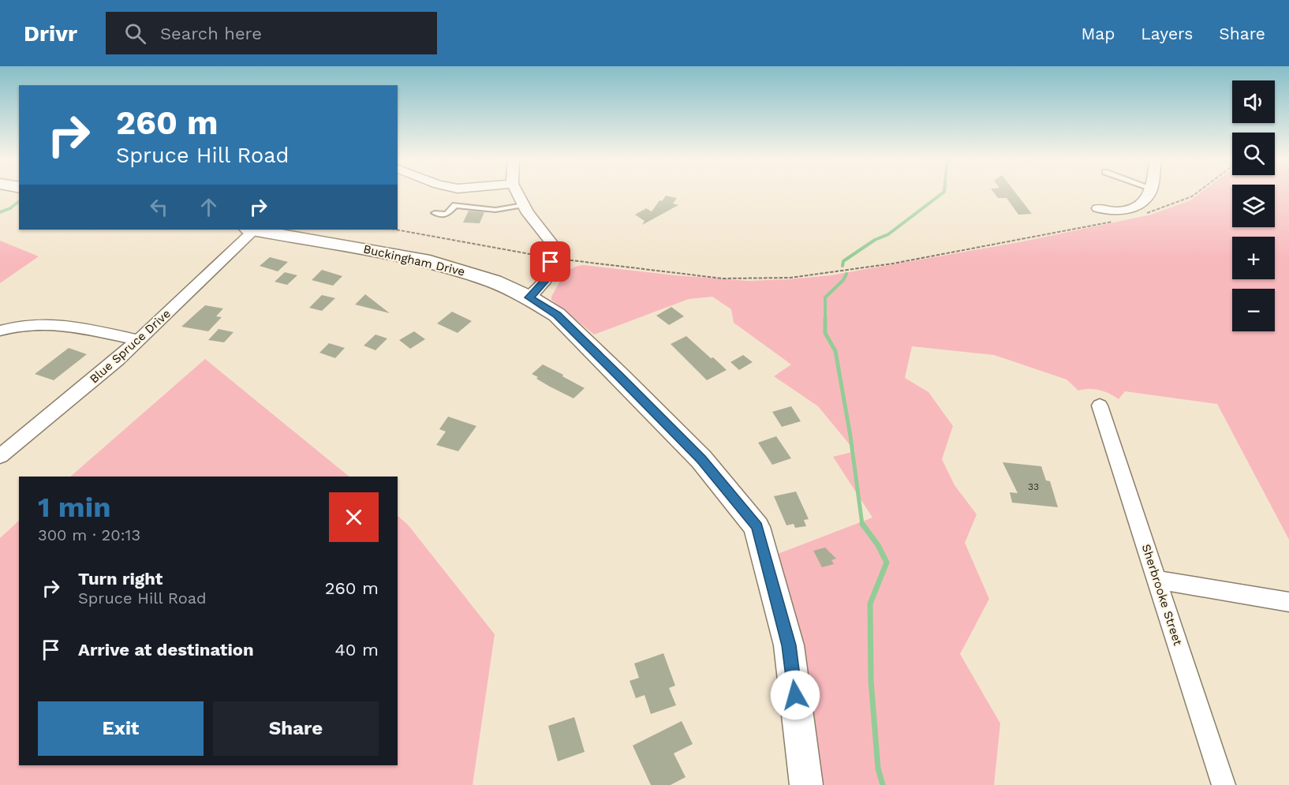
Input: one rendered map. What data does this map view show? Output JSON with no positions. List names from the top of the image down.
{
  "streets": {
    "street": ["Buckingham Drive", "Blue Spruce Drive", "Sherbrooke Street"]
  },
  "house_numbers": ["33"],
  "page": {
    "header": "Drivr",
    "search": "Search here",
    "nav": ["Map", "Layers", "Share"],
    "map_buttons": ["+", "−"],
    "turn": ["260 m", "Spruce Hill Road"],
    "heading": ["1 min", "300 m · 20:13"],
    "list": [
      {
        "name": "Turn right",
        "note": "Spruce Hill Road",
        "value": "260 m"
      },
      {
        "name": "Arrive at destination",
        "value": "40 m"
      }
    ],
    "buttons": ["Exit", "Share"]
  }
}
